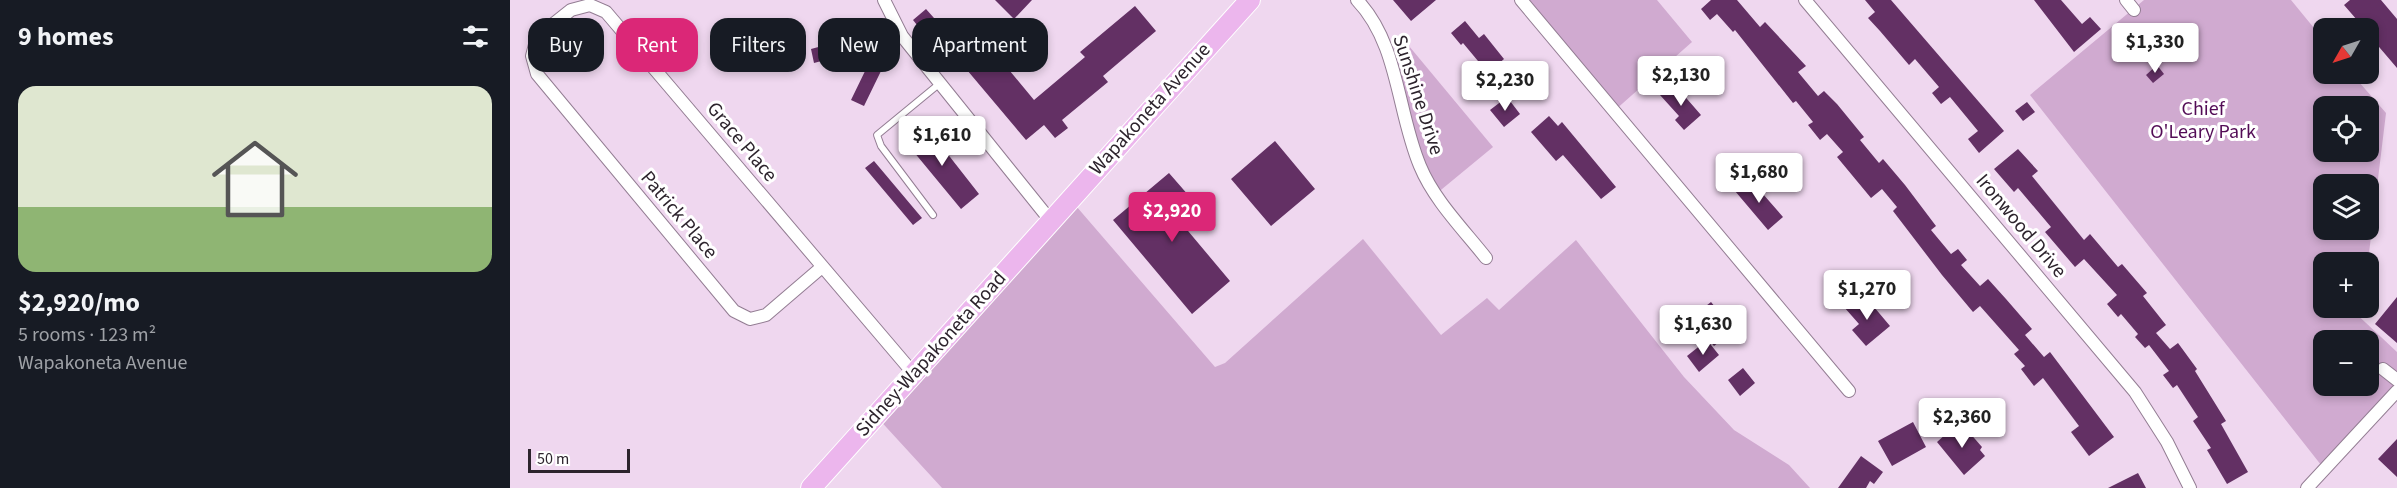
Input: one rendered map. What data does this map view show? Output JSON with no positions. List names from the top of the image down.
{
  "streets": {
    "main road": ["Wapakoneta Avenue", "Sidney-Wapakoneta Road"],
    "street": [
      "Sunshine Drive",
      "Grace Place",
      "Patrick Place",
      "Ironwood Drive"
    ]
  },
  "crossings": [
    ["Wapakoneta Avenue", "Sidney-Wapakoneta Road"],
    ["Grace Place", "Patrick Place"],
    ["Grace Place", "Sidney-Wapakoneta Road"]
  ],
  "parks": ["Chief O'Leary Park"],
  "scale_bar": "50 m",
  "north": "bottom left",
  "page": {
    "heading": "9 homes",
    "map_buttons": ["+", "−"],
    "chip": [
      "Buy",
      "Rent",
      "Filters",
      "New",
      "Apartment"
    ],
    "price": [
      "$1,330",
      "$2,130",
      "$2,230",
      "$1,610",
      "$1,680",
      "$2,920",
      "$1,270",
      "$1,630",
      "$2,360"
    ],
    "list": [
      {
        "name": "$2,920/mo",
        "note": "5 rooms · 123 m² · Wapakoneta Avenue"
      }
    ],
    "scale": "50 m"
  }
}
